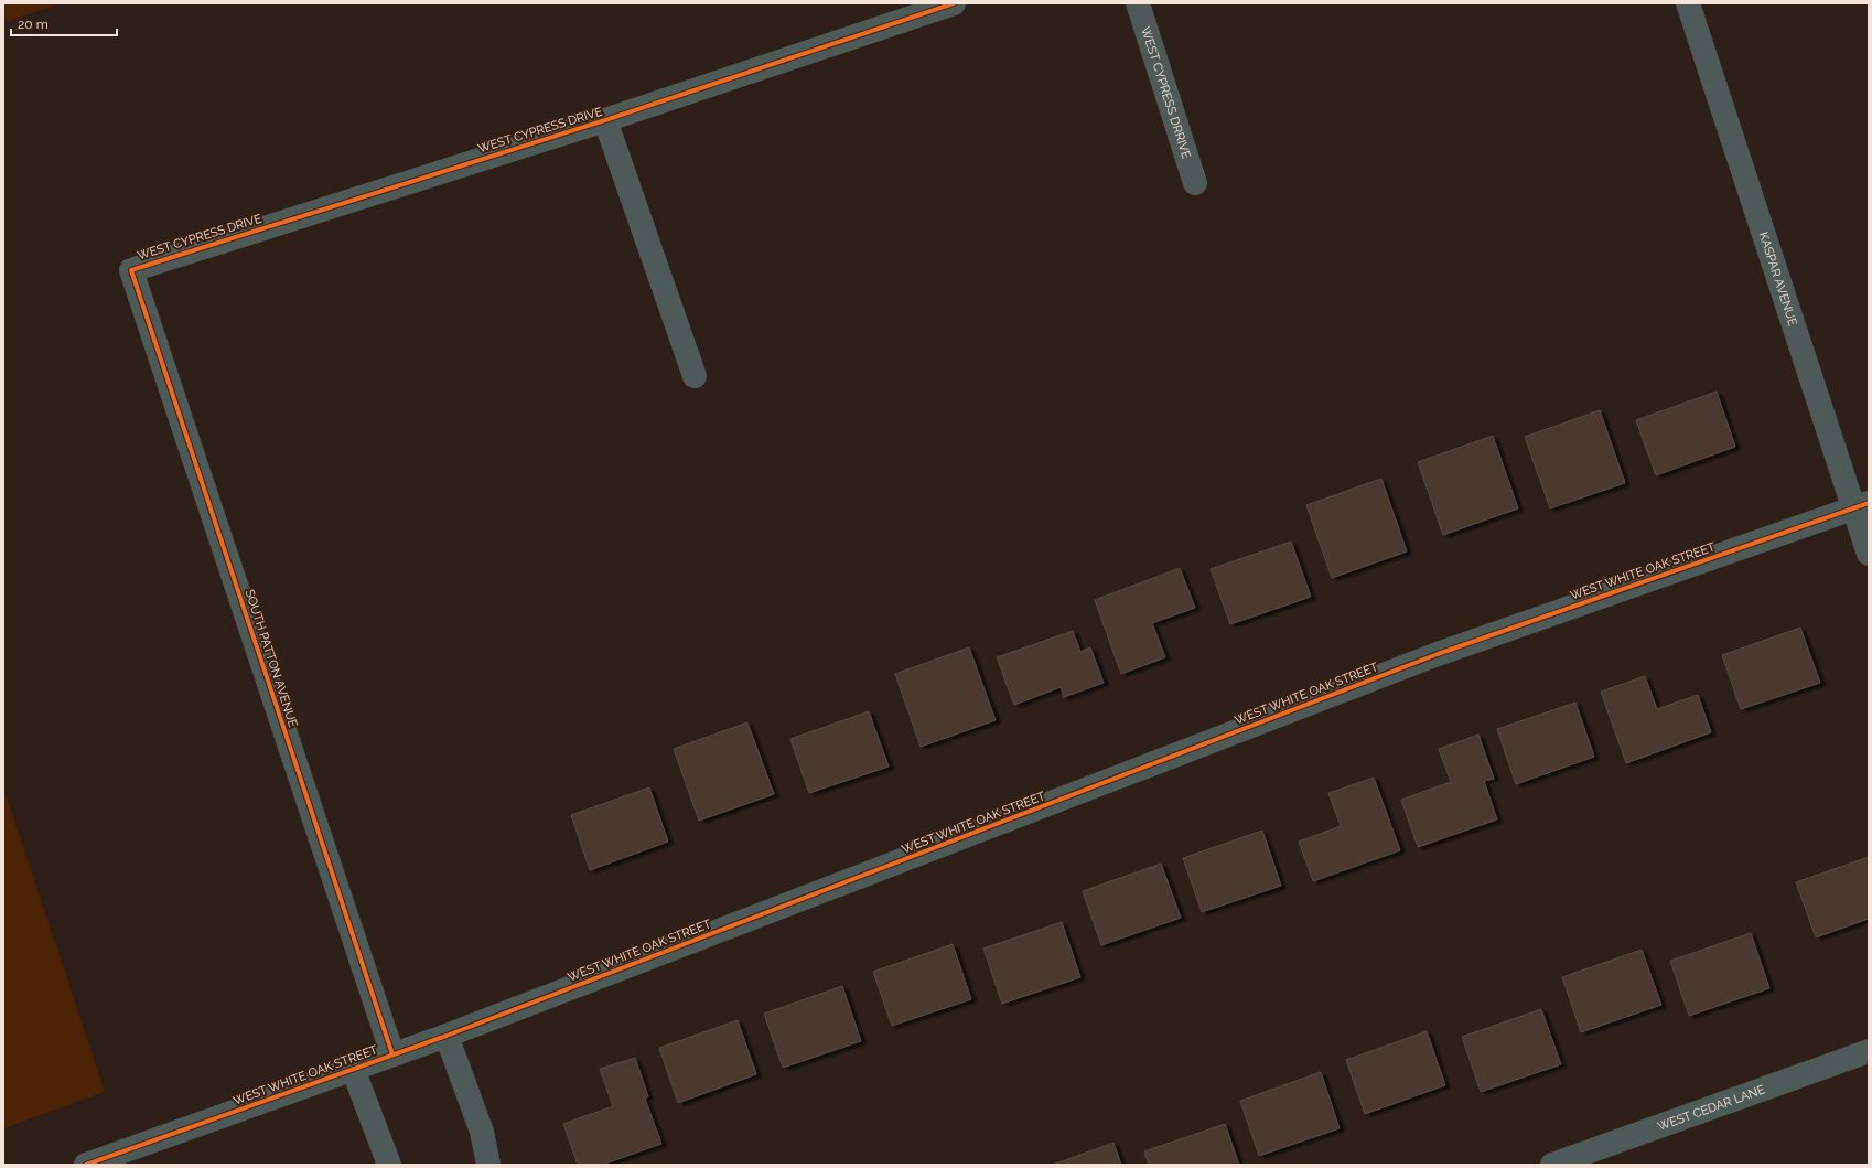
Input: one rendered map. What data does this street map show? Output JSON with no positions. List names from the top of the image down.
{
  "streets": {
    "street": [
      "WEST CYPRESS DRRIVE",
      "WEST CYPRESS DRIVE",
      "KASPAR AVENUE",
      "WEST WHITE OAK STREET",
      "SOUTH PATTON AVENUE",
      "WEST CEDAR LANE"
    ]
  },
  "crossings": [
    ["WEST CYPRESS DRIVE", "SOUTH PATTON AVENUE"],
    ["KASPAR AVENUE", "WEST WHITE OAK STREET"],
    ["WEST WHITE OAK STREET", "SOUTH PATTON AVENUE"]
  ],
  "scale_bar": "20 m"
}
